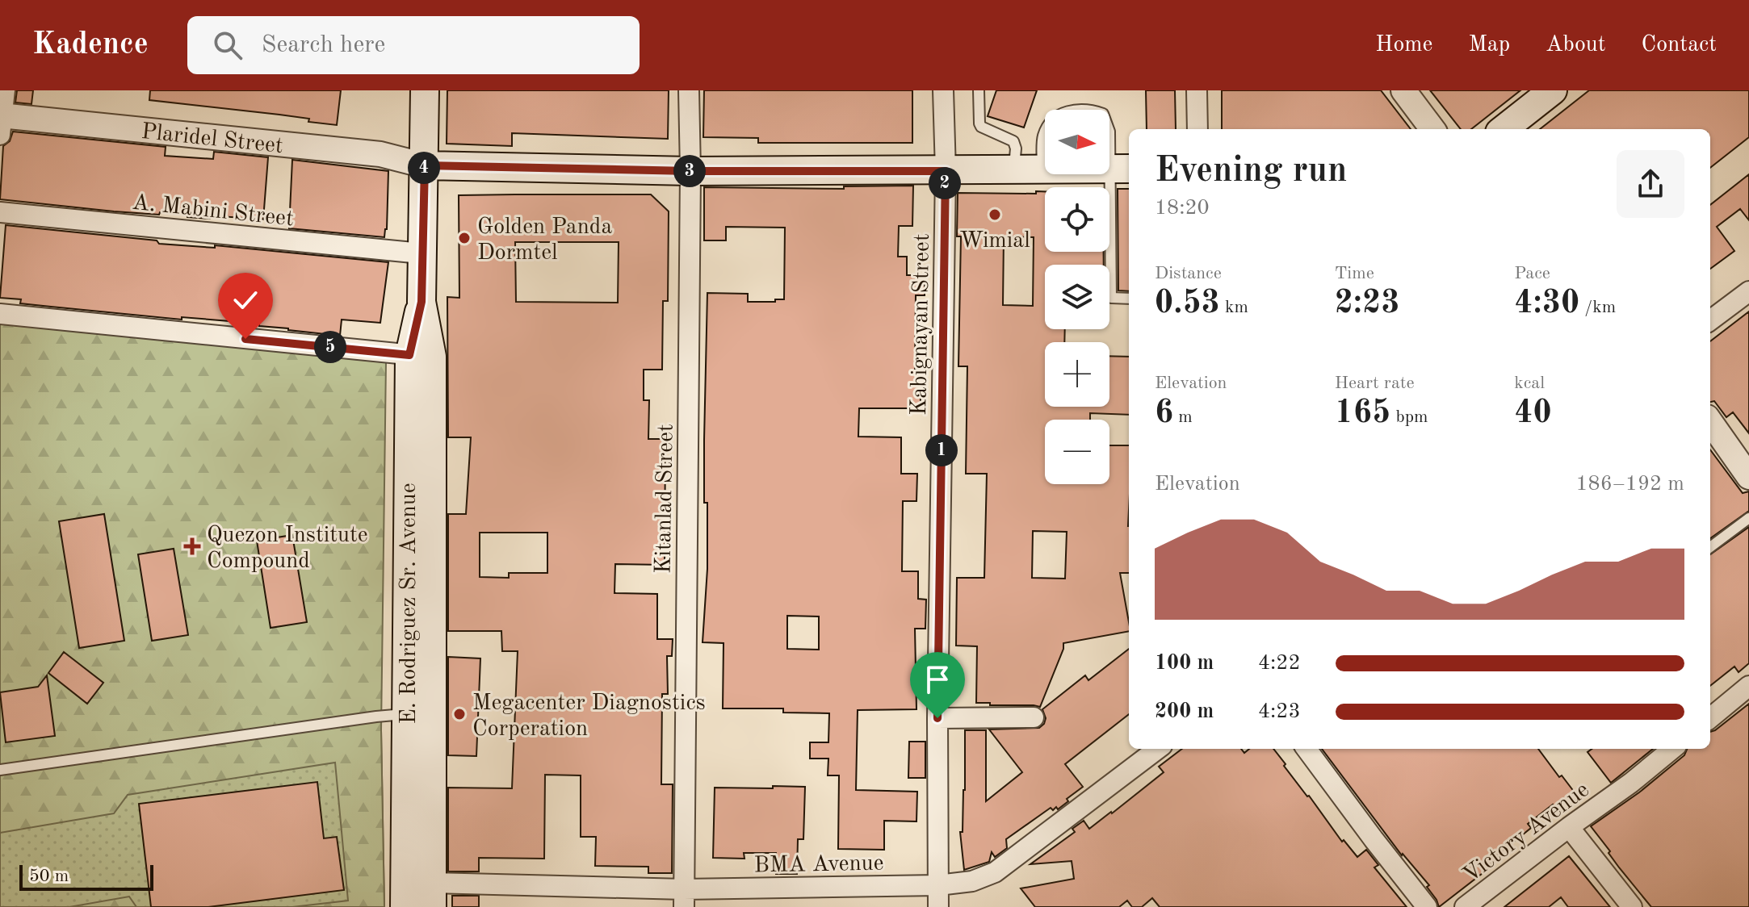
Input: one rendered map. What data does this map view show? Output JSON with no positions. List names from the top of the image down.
{
  "streets": {
    "main road": ["E. Rodriguez Sr. Avenue"],
    "street": [
      "Plaridel Street",
      "A. Mabini Street",
      "Kabignayan Street",
      "Kitanlad Street",
      "Victory Avenue",
      "BMA Avenue"
    ]
  },
  "crossings": [
    ["Plaridel Street", "E. Rodriguez Sr. Avenue"],
    ["A. Mabini Street", "E. Rodriguez Sr. Avenue"],
    ["Kabignayan Street", "BMA Avenue"],
    ["Kitanlad Street", "BMA Avenue"],
    ["E. Rodriguez Sr. Avenue", "BMA Avenue"]
  ],
  "places": {
    "other": ["Wimial", "Golden Panda Dormtel", "Megacenter Diagnostics Corperation"],
    "health": ["Quezon Institute Compound"]
  },
  "scale_bar": "50 m",
  "north": "right",
  "page": {
    "header": "Kadence",
    "search": "Search here",
    "nav": [
      "Home",
      "Map",
      "About",
      "Contact"
    ],
    "map_buttons": ["+", "−"],
    "heading": ["Evening run", "18:20"],
    "pins": [
      "4",
      "3",
      "2",
      "5",
      "1"
    ],
    "stats": [
      ["Distance", "0.53 km"],
      ["Time", "2:23"],
      ["Pace", "4:30 /km"],
      ["Elevation", "6 m"],
      ["Heart rate", "165 bpm"],
      ["kcal", "40"]
    ],
    "chart": ["Elevation", "186–192 m"],
    "list": [
      {
        "name": "100 m",
        "note": "4:22"
      },
      {
        "name": "200 m",
        "note": "4:23"
      }
    ],
    "scale": "50 m"
  }
}
